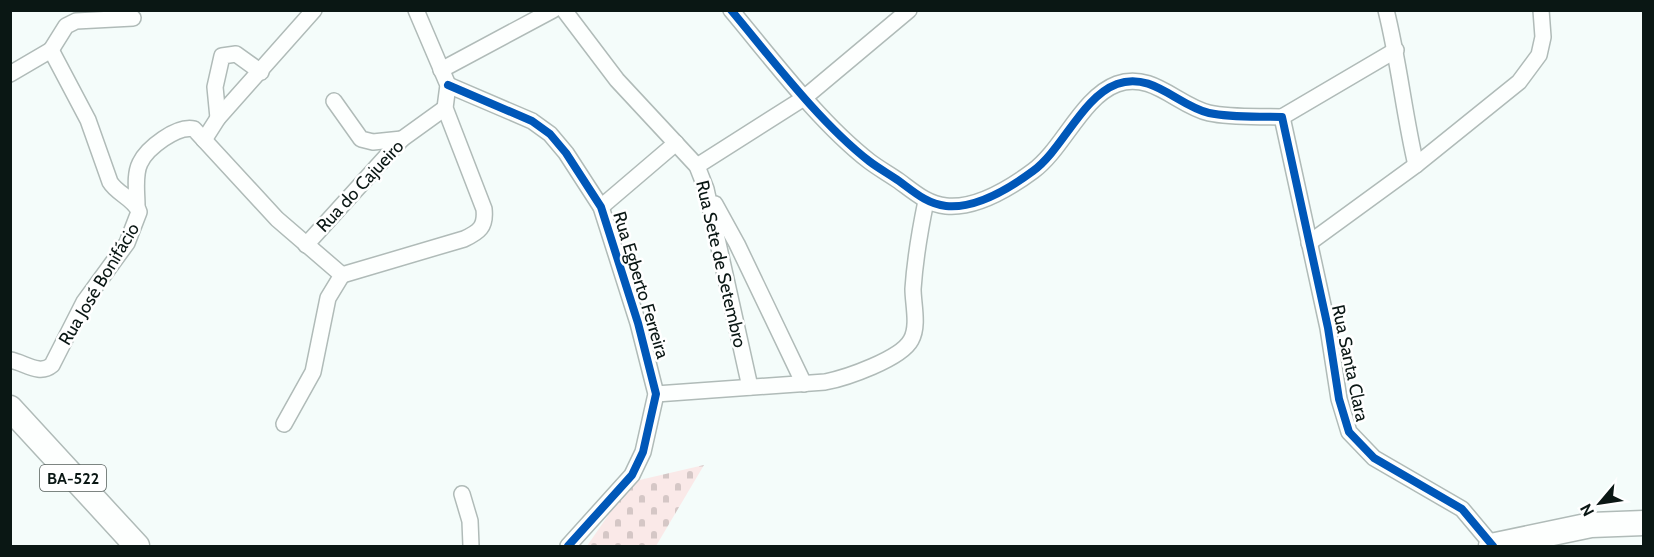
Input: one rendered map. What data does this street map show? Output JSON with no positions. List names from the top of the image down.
{
  "streets": {
    "main road": ["BA-522"],
    "street": [
      "Rua do Cajueiro",
      "Rua Sete de Setembro",
      "Rua José Bonifácio",
      "Rua Egberto Ferreira",
      "Rua Santa Clara"
    ]
  },
  "north": "bottom left"
}
